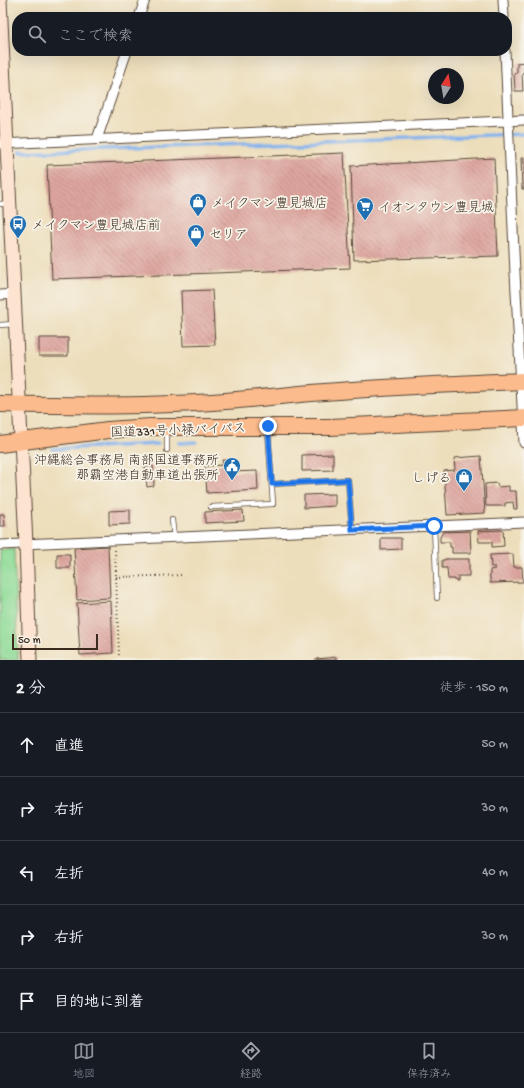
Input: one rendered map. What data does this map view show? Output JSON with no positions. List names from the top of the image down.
{
  "streets": {
    "highway": ["国道331号小禄バイパス"]
  },
  "places": {
    "shop": ["メイクマン豊見城店", "セリア", "しげる"],
    "supermarket": ["イオンタウン豊見城"],
    "bus stop": ["メイクマン豊見城店前"],
    "public building": ["沖縄総合事務局 南部国道事務所 那覇空港自動車道出張所"]
  },
  "scale_bar": "50 m",
  "north": "top",
  "page": {
    "search": "ここで検索",
    "scale": "50 m",
    "heading": ["2 分", "徒歩 · 150 m"],
    "list": [
      ["直進", "50 m"],
      ["右折", "30 m"],
      ["左折", "40 m"],
      ["右折", "30 m"],
      "目的地に到着"
    ],
    "nav": ["地図", "経路", "保存済み"]
  }
}
